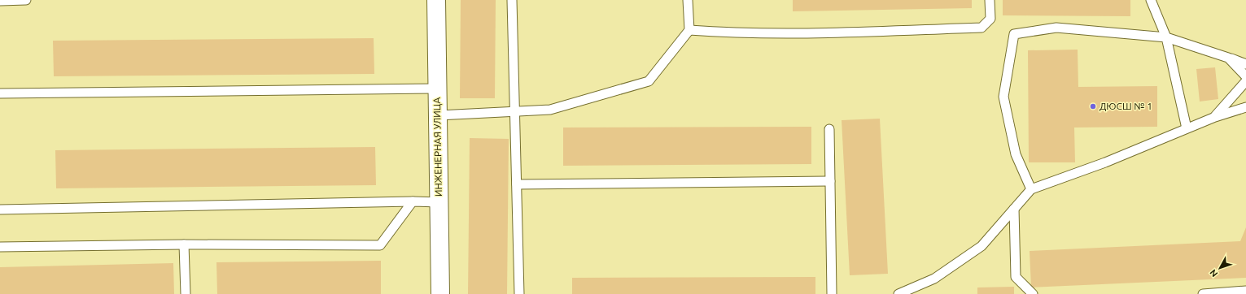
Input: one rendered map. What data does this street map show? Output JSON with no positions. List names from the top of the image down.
{
  "streets": {
    "street": ["ИНЖЕНЕРНАЯ УЛИЦА"]
  },
  "places": ["ДЮСШ № 1"],
  "north": "bottom left"
}
